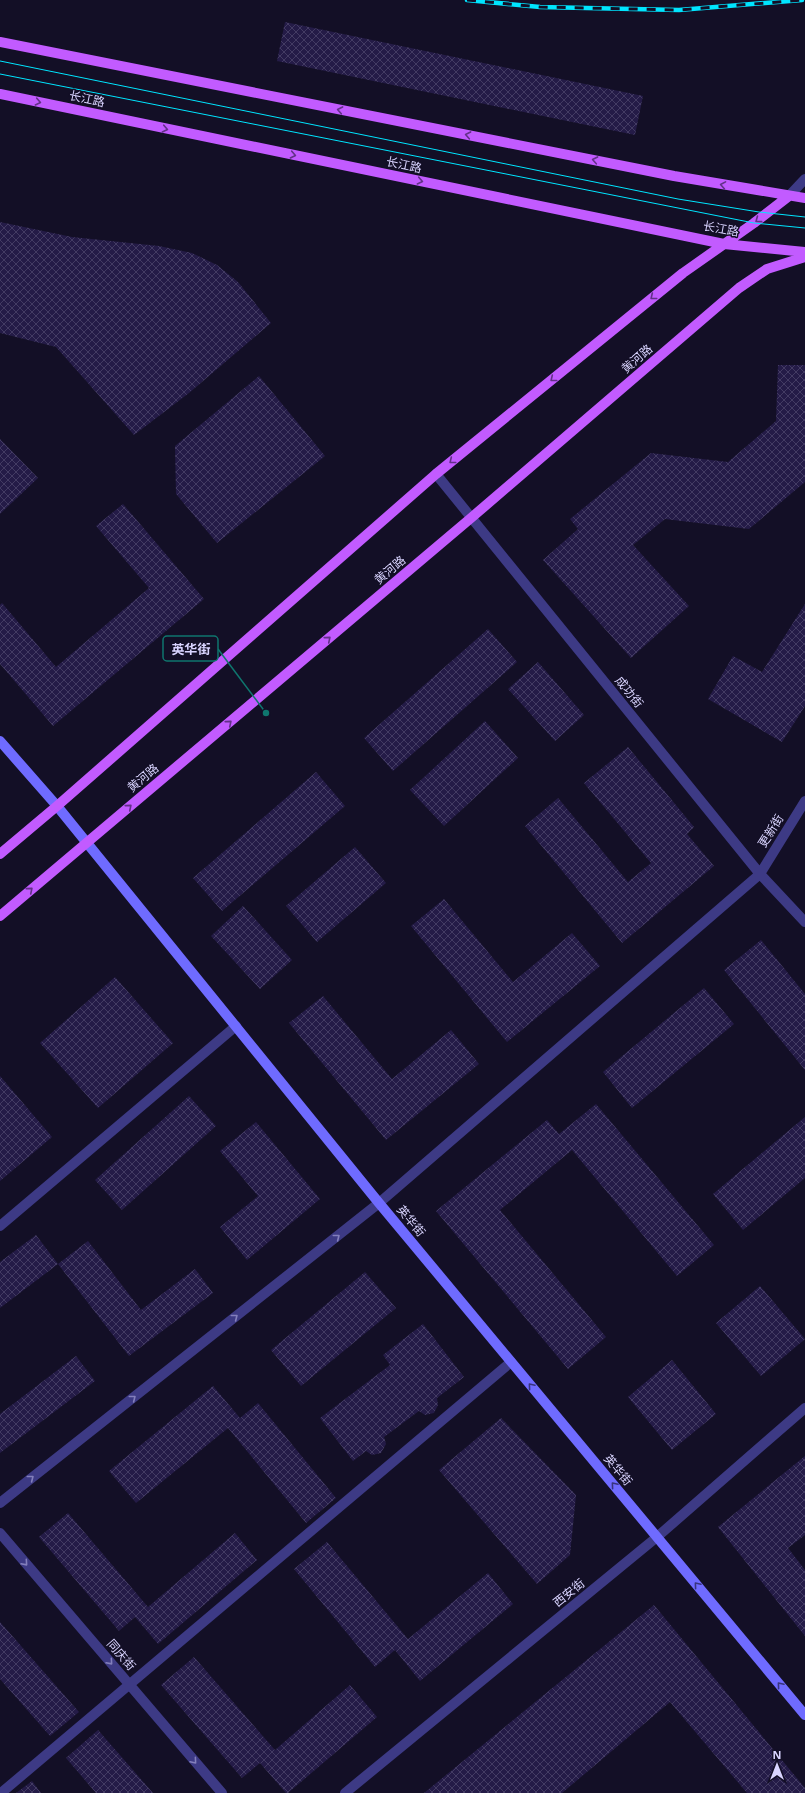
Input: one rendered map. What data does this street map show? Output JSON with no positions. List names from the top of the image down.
{
  "streets": {
    "main road": ["长江路", "黄河路"],
    "street": [
      "成功街",
      "更新街",
      "英华街",
      "西安街",
      "同庆街"
    ]
  },
  "crossings": [
    ["黄河路", "成功街"],
    ["黄河路", "英华街"],
    ["成功街", "更新街"],
    ["更新街", "英华街"],
    ["英华街", "西安街"]
  ],
  "one_way": ["更新街", "英华街", "同庆街"],
  "places": ["英华街"],
  "north": "top"
}
